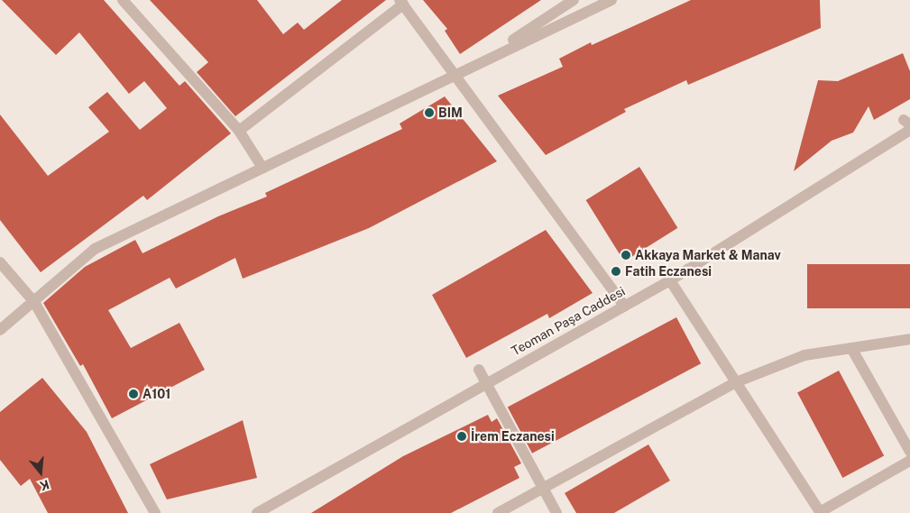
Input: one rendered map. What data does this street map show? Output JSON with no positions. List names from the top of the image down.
{
  "streets": {
    "street": ["Teoman Paşa Caddesi"]
  },
  "places": [
    "BIM",
    "Akkaya Market & Manav",
    "Fatih Eczanesi",
    "A101",
    "İrem Eczanesi"
  ],
  "north": "bottom"
}
